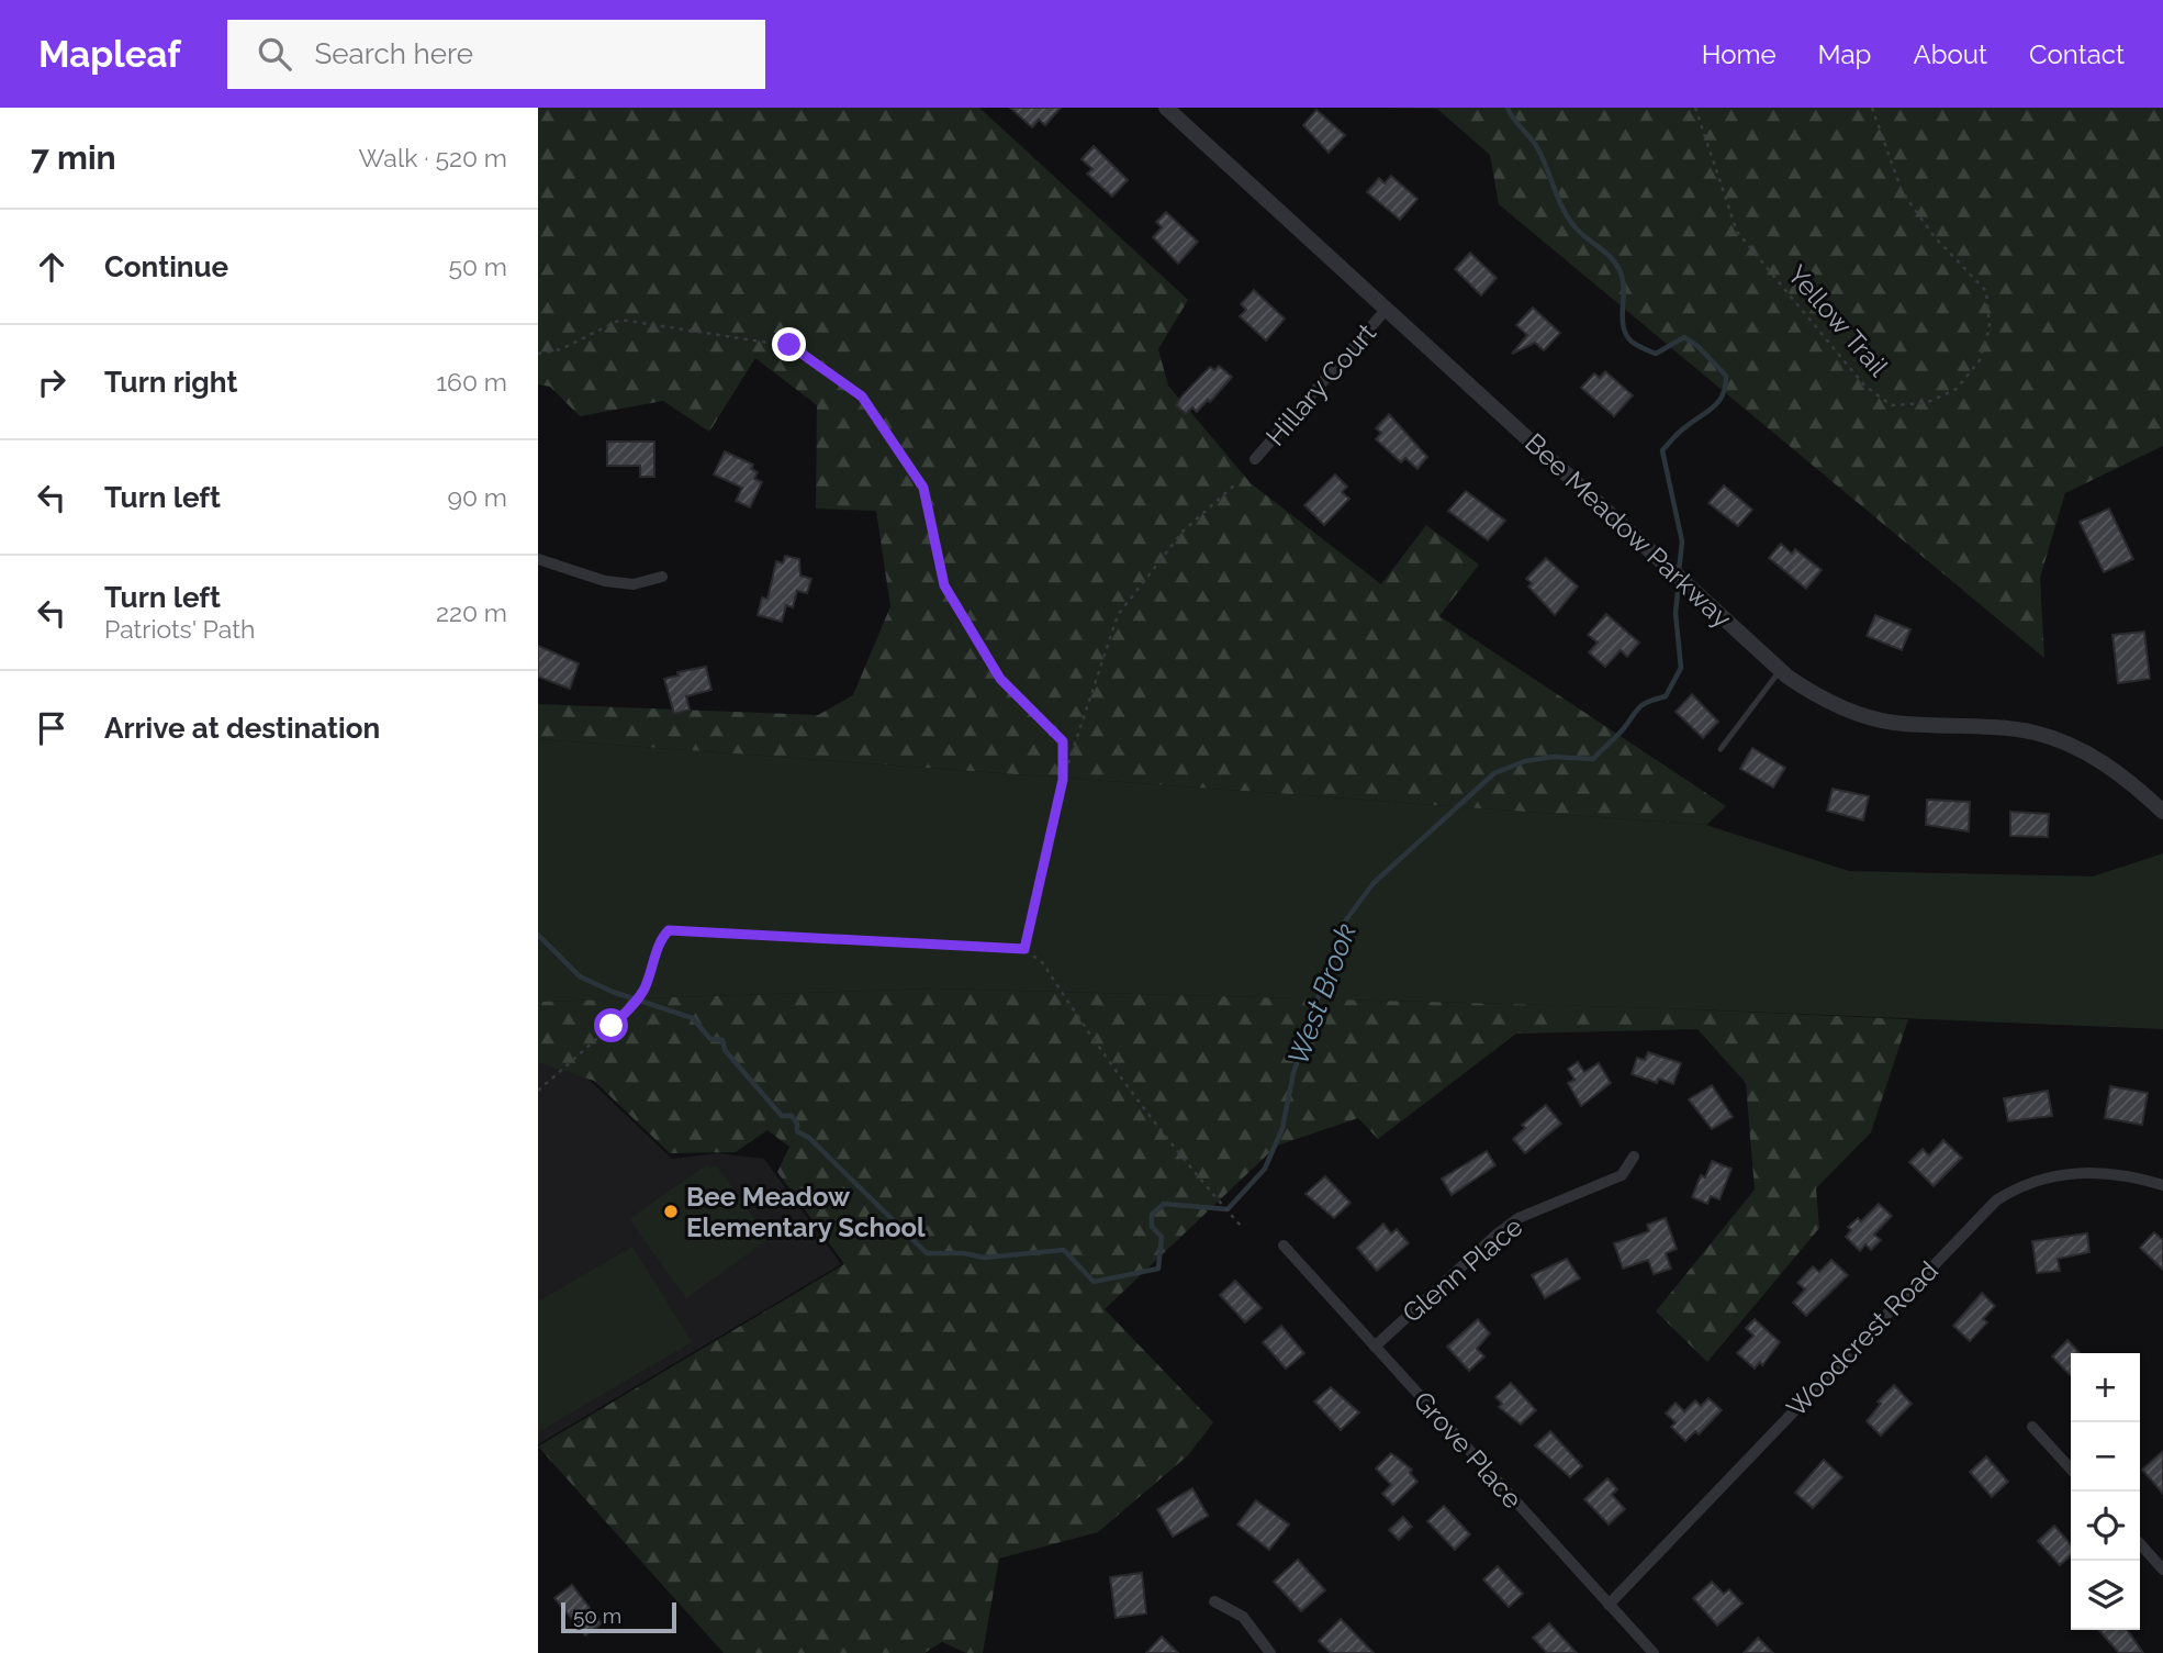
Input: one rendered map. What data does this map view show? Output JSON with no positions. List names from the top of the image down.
{
  "streets": {
    "street": [
      "Hillary Court",
      "Bee Meadow Parkway",
      "Glenn Place",
      "Woodcrest Road",
      "Grove Place"
    ],
    "path": ["Yellow Trail"]
  },
  "crossings": [
    ["Hillary Court", "Bee Meadow Parkway"],
    ["Glenn Place", "Grove Place"],
    ["Woodcrest Road", "Grove Place"]
  ],
  "water": ["West Brook"],
  "places": ["Bee Meadow Elementary School"],
  "scale_bar": "50 m",
  "page": {
    "header": "Mapleaf",
    "search": "Search here",
    "nav": [
      "Home",
      "Map",
      "About",
      "Contact"
    ],
    "heading": ["7 min", "Walk · 520 m"],
    "list": [
      ["Continue", "50 m"],
      ["Turn right", "160 m"],
      ["Turn left", "90 m"],
      ["Turn left", "Patriots' Path", "220 m"],
      "Arrive at destination"
    ],
    "map_buttons": ["+", "−"],
    "scale": "50 m"
  }
}
